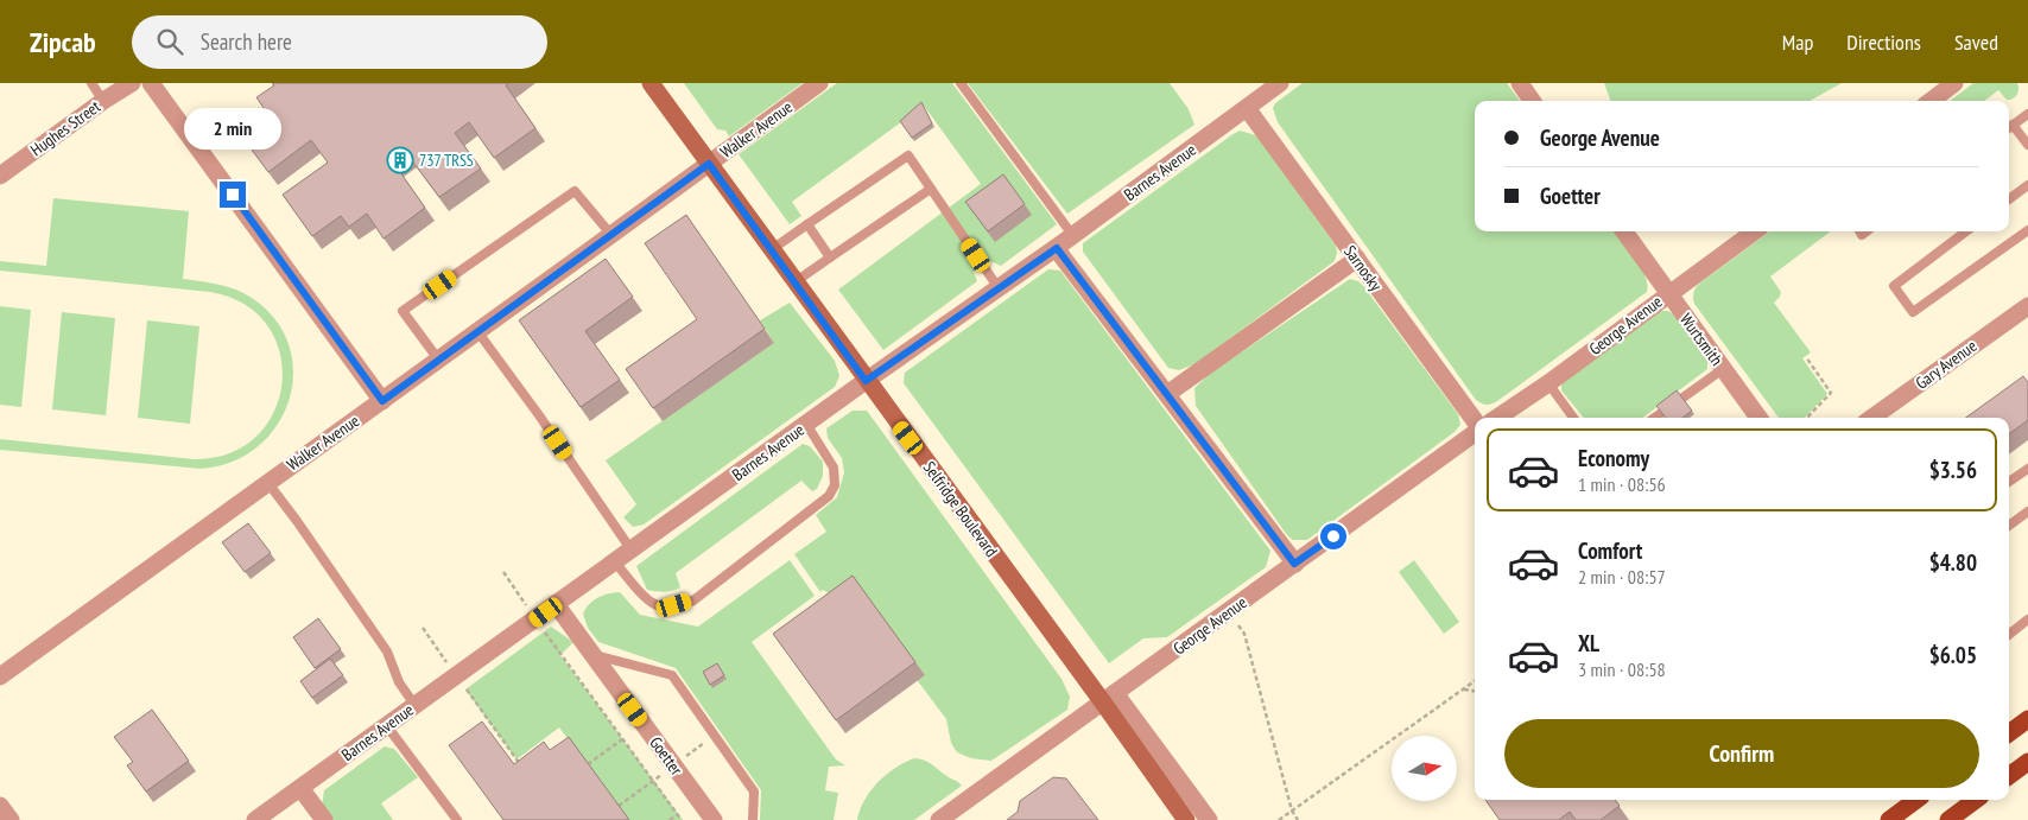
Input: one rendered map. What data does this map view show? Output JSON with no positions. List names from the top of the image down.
{
  "streets": {
    "street": [
      "Hughes Street",
      "Walker Avenue",
      "Barnes Avenue",
      "Sarnosky",
      "George Avenue",
      "Wurtsmith",
      "Gary Avenue",
      "Selfridge Boulevard",
      "Goetter"
    ]
  },
  "crossings": [
    ["Walker Avenue", "Selfridge Boulevard"],
    ["Barnes Avenue", "Sarnosky"],
    ["Barnes Avenue", "Selfridge Boulevard"],
    ["Barnes Avenue", "Goetter"],
    ["George Avenue", "Wurtsmith"],
    ["George Avenue", "Selfridge Boulevard"]
  ],
  "places": {
    "building": ["737 TRSS"]
  },
  "north": "right",
  "page": {
    "header": "Zipcab",
    "search": "Search here",
    "nav": ["Map", "Directions", "Saved"],
    "banner": ["George Avenue", "Goetter"],
    "bubble": "2 min",
    "list": [
      {
        "name": "Economy",
        "note": "1 min · 08:56",
        "value": "$3.56"
      },
      {
        "name": "Comfort",
        "note": "2 min · 08:57",
        "value": "$4.80"
      },
      {
        "name": "XL",
        "note": "3 min · 08:58",
        "value": "$6.05"
      }
    ],
    "buttons": "Confirm"
  }
}
